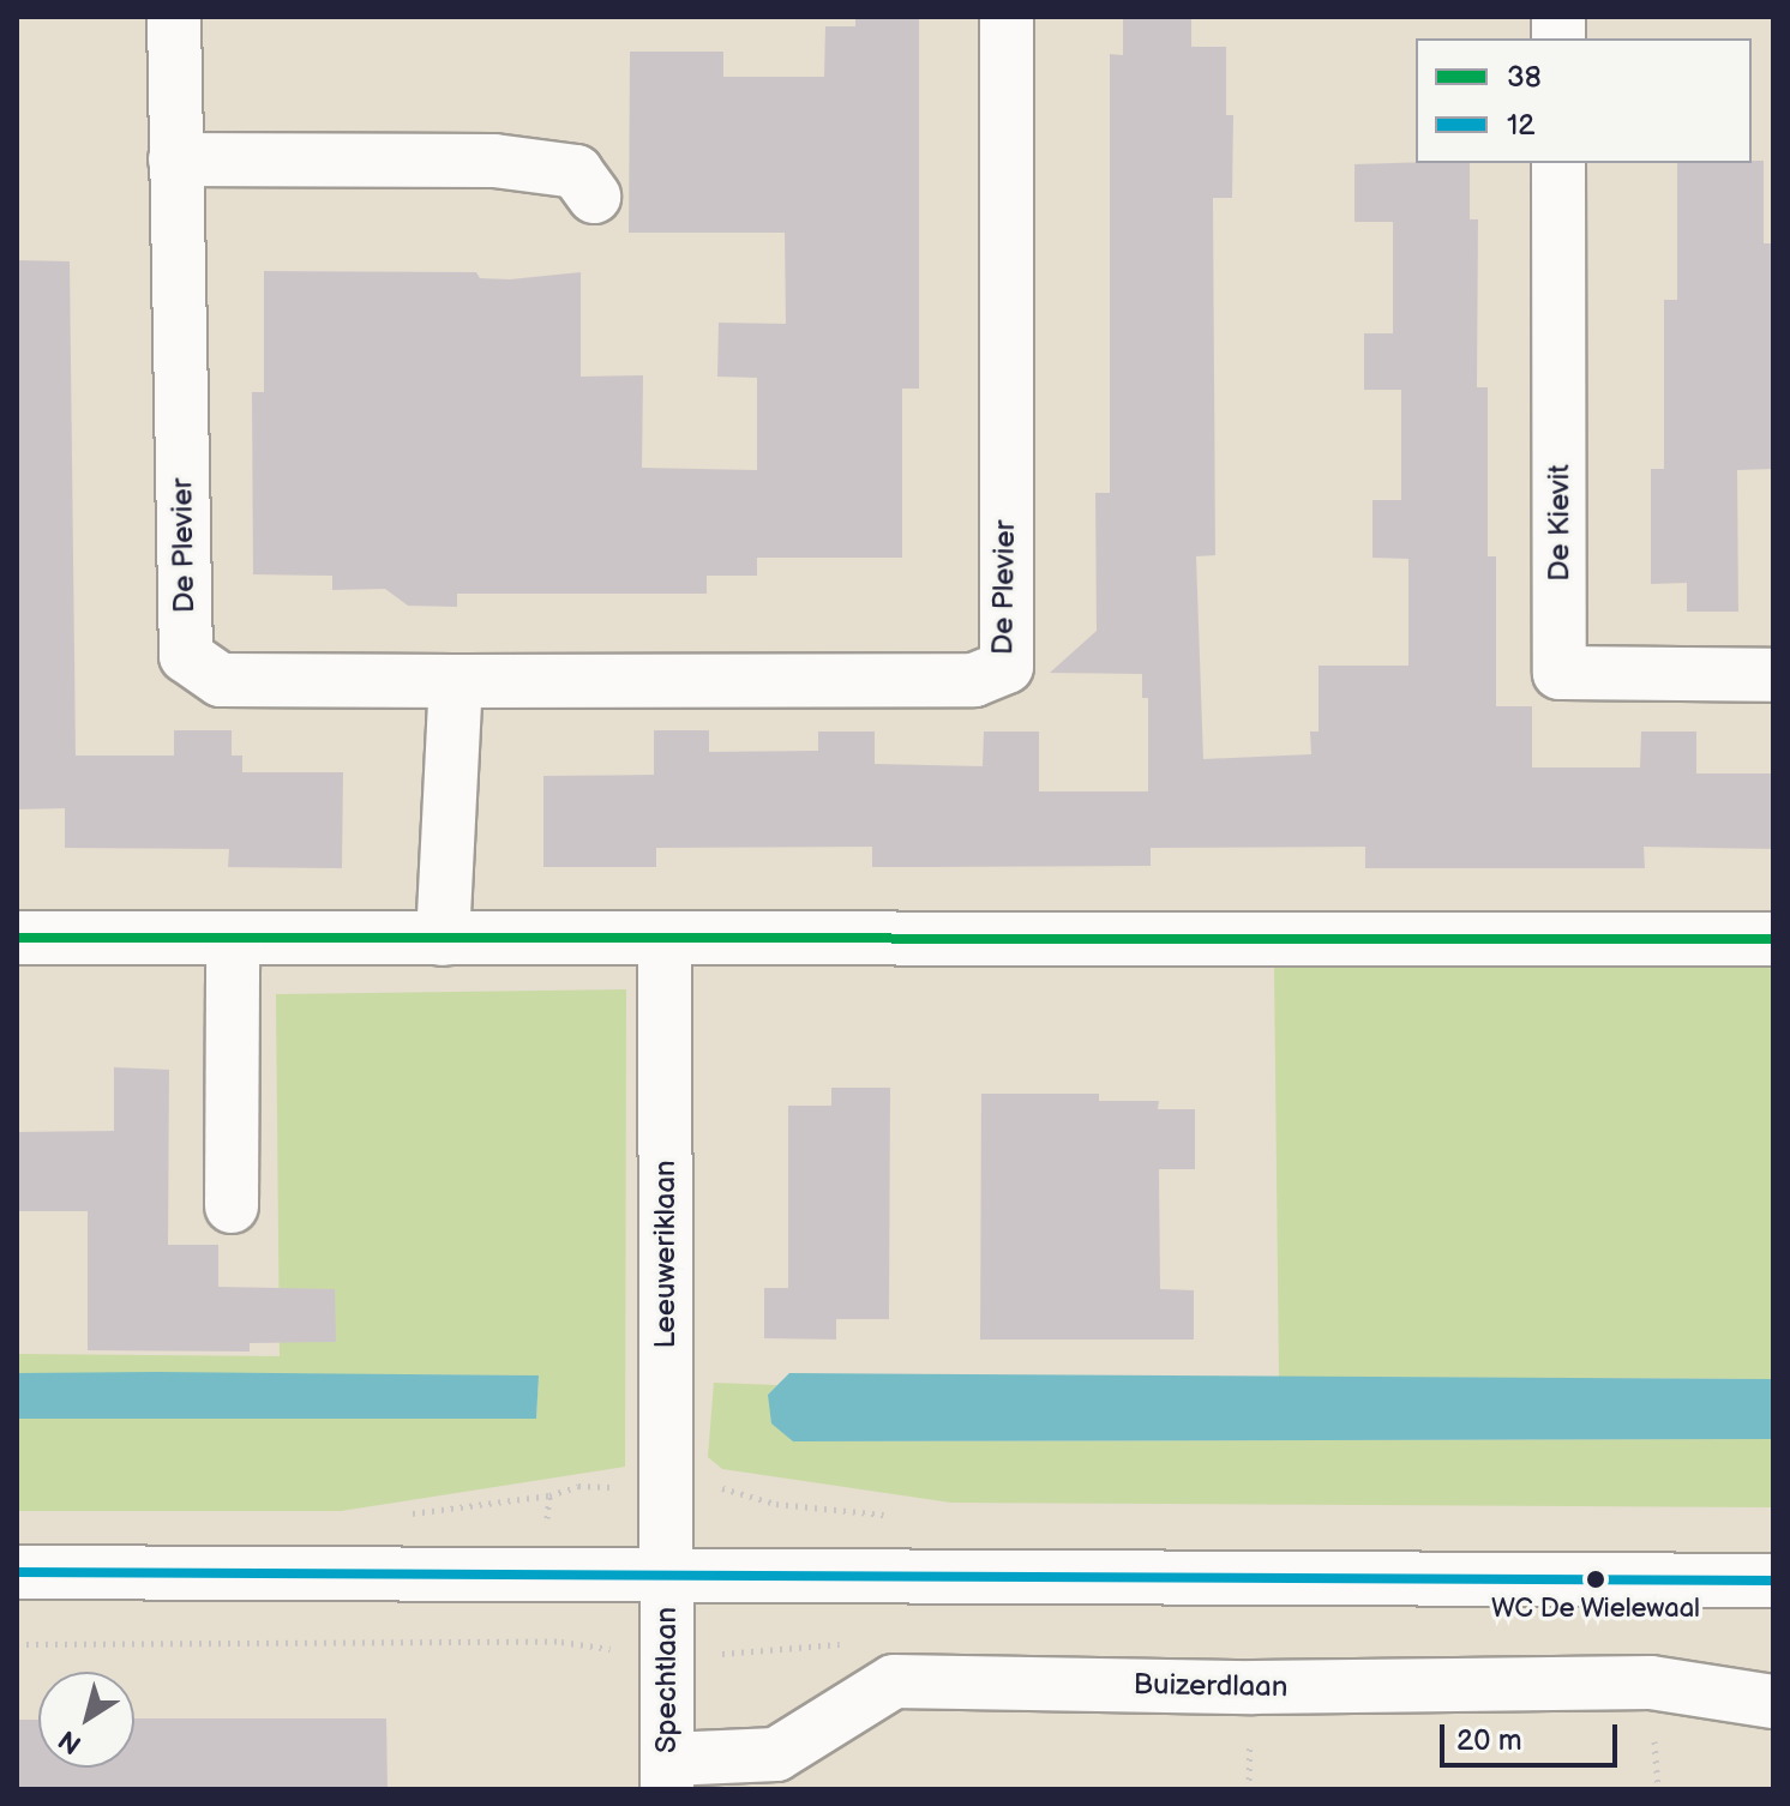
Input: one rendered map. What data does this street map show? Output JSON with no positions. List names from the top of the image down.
{
  "streets": {
    "street": [
      "De Kievit",
      "De Plevier",
      "Leeuweriklaan",
      "Spechtlaan",
      "Buizerdlaan"
    ]
  },
  "crossings": [
    ["Leeuweriklaan", "Spechtlaan"],
    ["Spechtlaan", "Buizerdlaan"]
  ],
  "places": ["WC De Wielewaal"],
  "lines": ["transit line 38", "transit line 12"],
  "legend": ["38", "12"],
  "scale_bar": "20 m",
  "north": "bottom left"
}
